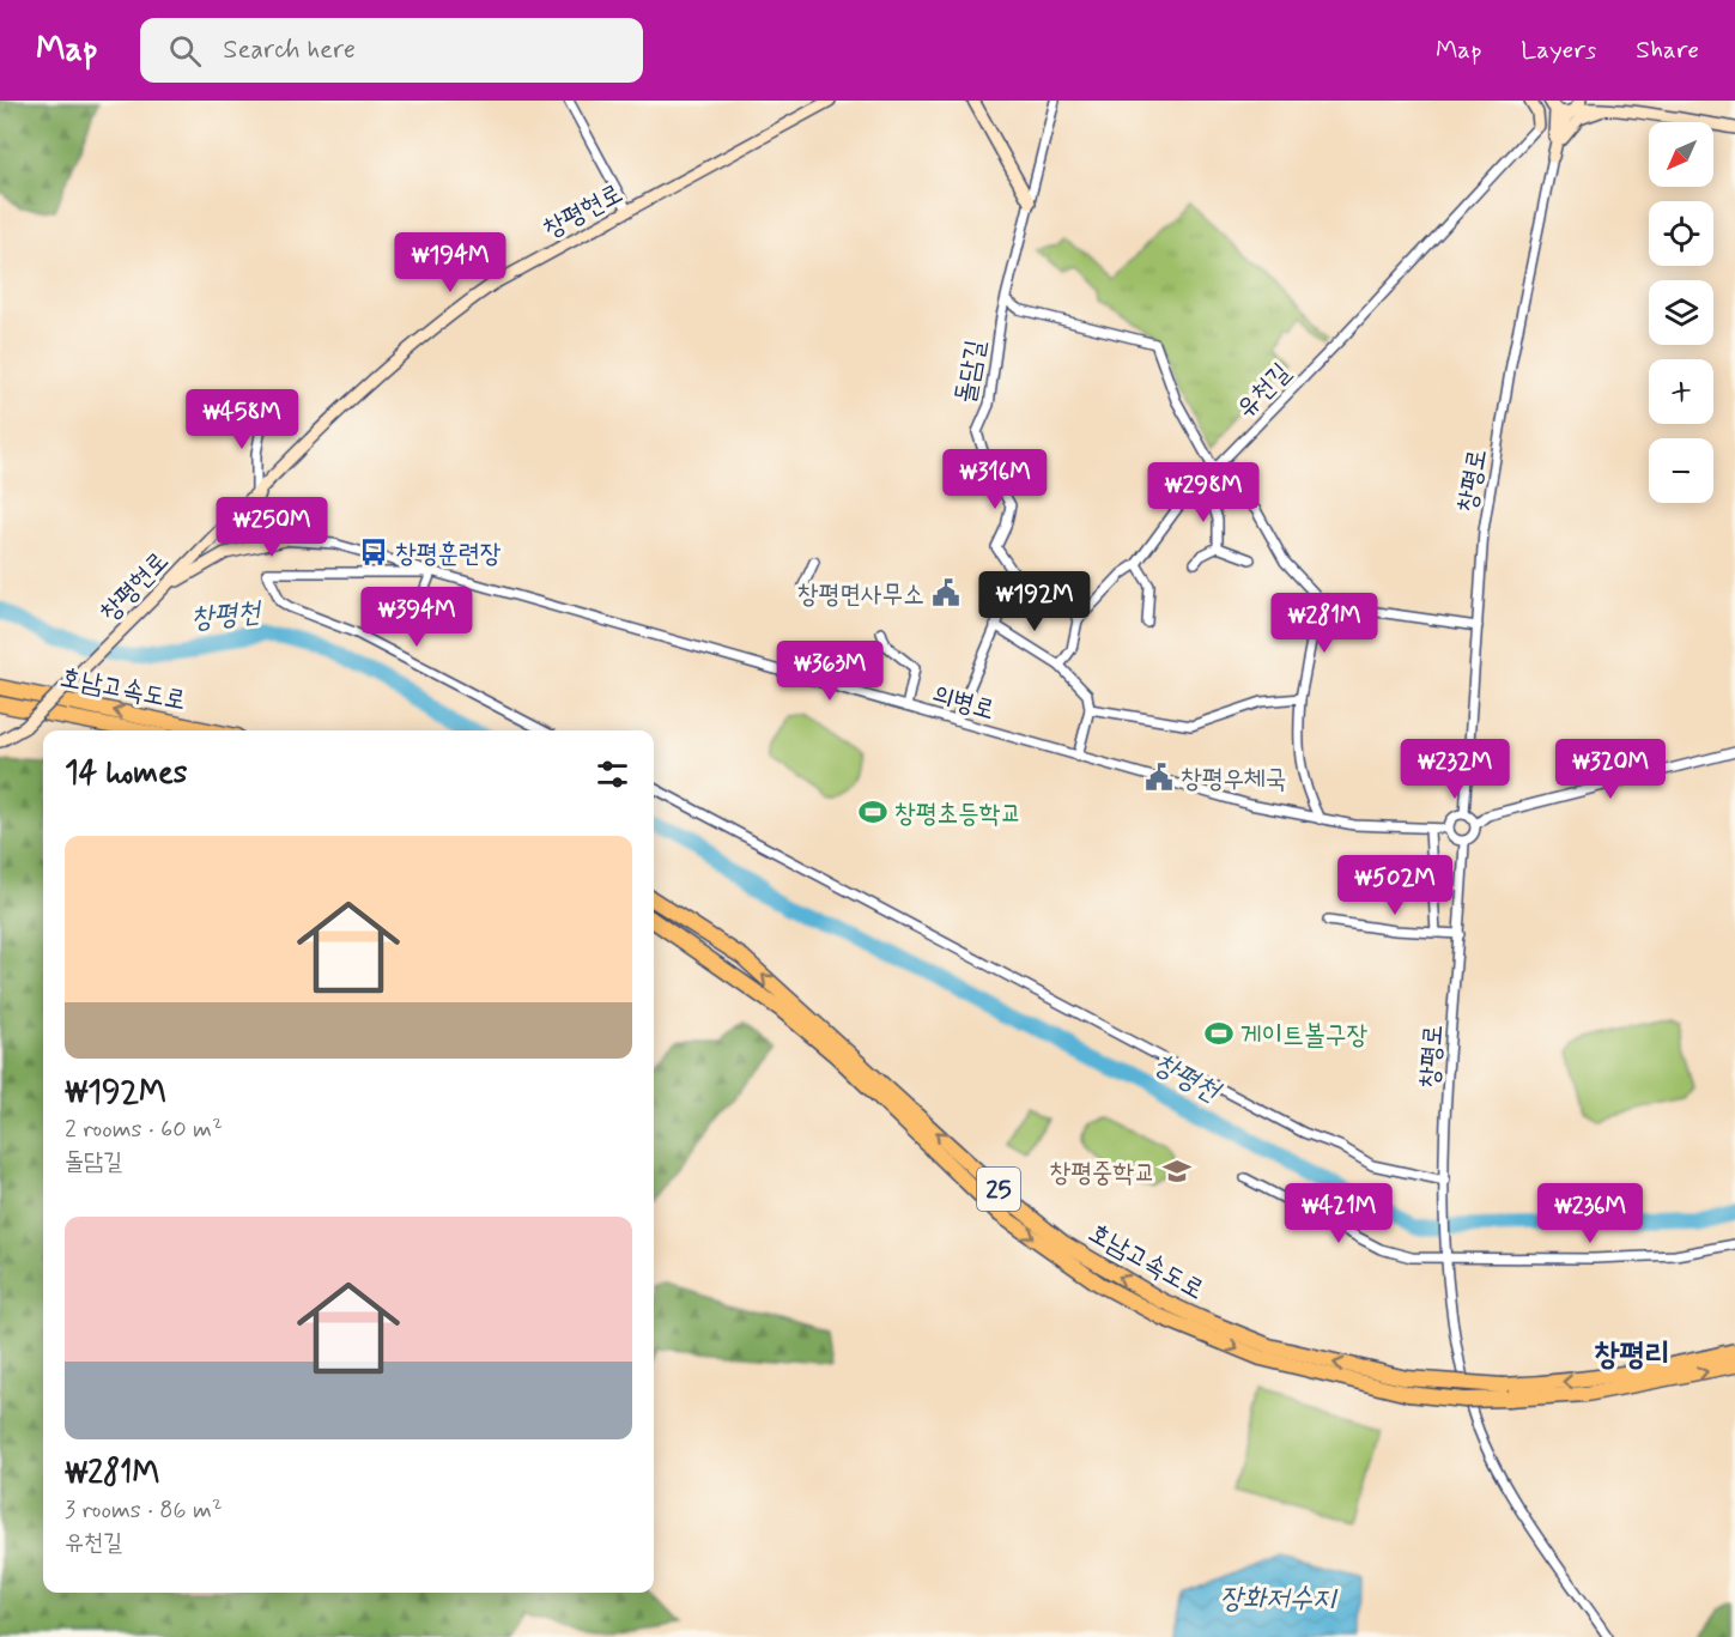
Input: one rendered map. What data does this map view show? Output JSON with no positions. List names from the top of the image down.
{
  "streets": {
    "highway": ["호남고속도로", "25"],
    "main road": ["창평현로"],
    "street": [
      "돌담길",
      "유천길",
      "창평로",
      "의병로"
    ]
  },
  "crossings": [
    ["창평현로", "의병로"],
    ["돌담길", "의병로"],
    ["창평로", "의병로"]
  ],
  "districts": ["창평리"],
  "water": ["창평천", "장화저수지"],
  "places": {
    "bus stop": ["창평훈련장"],
    "public building": ["창평면사무소", "창평우체국"],
    "sports": ["창평초등학교", "게이트볼구장"],
    "school or university": ["창평중학교"]
  },
  "north": "bottom left",
  "page": {
    "header": "Map",
    "search": "Search here",
    "nav": ["Map", "Layers", "Share"],
    "map_buttons": ["+", "−"],
    "price": [
      "₩194M",
      "₩458M",
      "₩316M",
      "₩298M",
      "₩250M",
      "₩192M",
      "₩394M",
      "₩281M",
      "₩363M",
      "₩232M",
      "₩320M",
      "₩502M",
      "₩421M",
      "₩236M"
    ],
    "heading": "14 homes",
    "list": [
      {
        "name": "₩192M",
        "note": "2 rooms · 60 m² · 돌담길"
      },
      {
        "name": "₩281M",
        "note": "3 rooms · 86 m² · 유천길"
      }
    ]
  }
}
